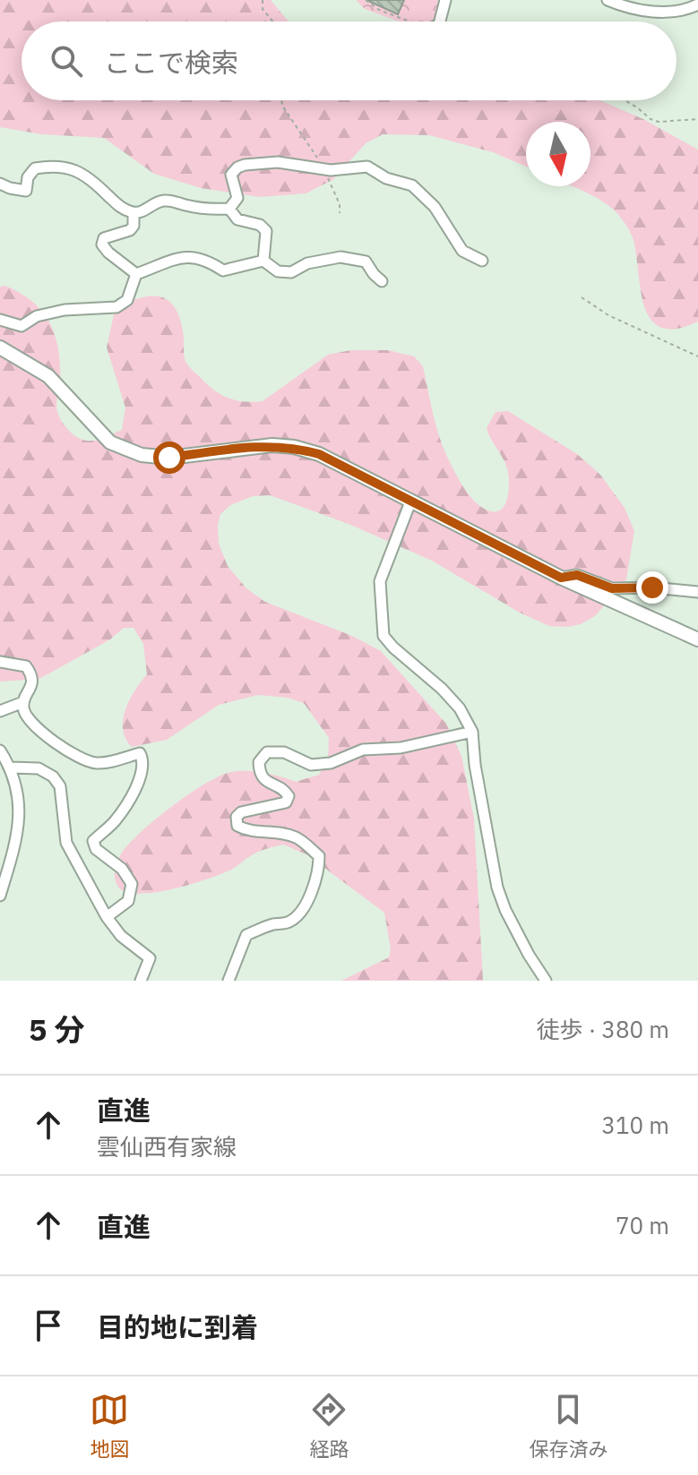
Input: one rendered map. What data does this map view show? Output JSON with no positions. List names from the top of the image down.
{
  "north": "bottom",
  "page": {
    "search": "ここで検索",
    "heading": ["5 分", "徒歩 · 380 m"],
    "list": [
      ["直進", "雲仙西有家線", "310 m"],
      ["直進", "70 m"],
      "目的地に到着"
    ],
    "nav": ["地図", "経路", "保存済み"]
  }
}
